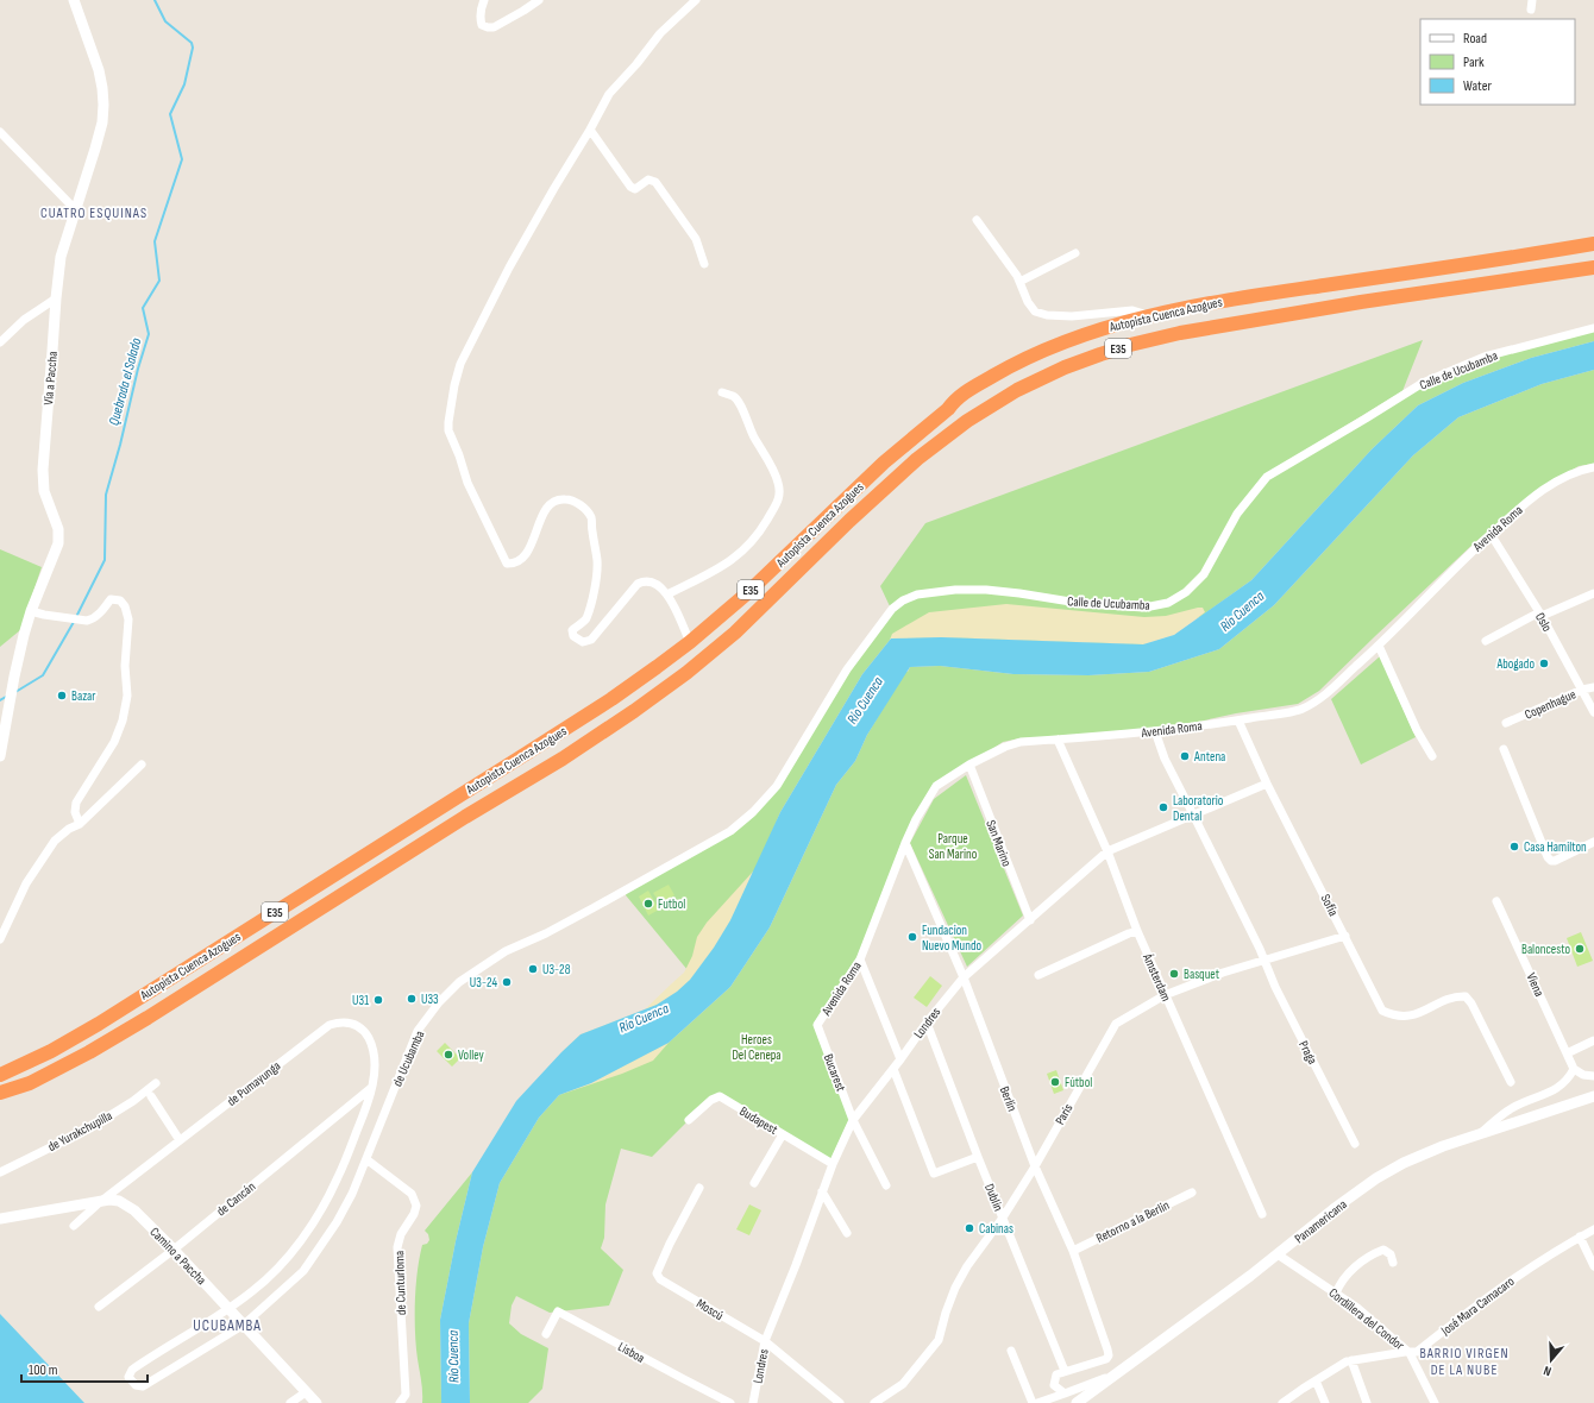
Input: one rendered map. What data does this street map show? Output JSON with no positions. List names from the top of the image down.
{
  "streets": {
    "highway": ["Autopista Cuenca Azogues", "E35"],
    "main road": ["Vía a Paccha", "Panamericana", "Camino a Paccha"],
    "street": [
      "Calle de Ucubamba",
      "Avenida Roma",
      "Oslo",
      "Copenhague",
      "San Marino",
      "Sofía",
      "Ámsterdam",
      "Viena",
      "Londres",
      "Praga",
      "de Ucubamba",
      "Bucarest",
      "de Pumayunga",
      "Berlín",
      "Paris",
      "Budapest",
      "de Yurakchupilla",
      "Dublin",
      "de Cancán",
      "Retorno a la Berlin",
      "de Cunturloma",
      "José Mara Camacaro",
      "Moscú",
      "Cordillera del Condor",
      "Lisboa"
    ]
  },
  "crossings": [
    ["Calle de Ucubamba", "de Ucubamba"],
    ["Avenida Roma", "Oslo"],
    ["Avenida Roma", "San Marino"],
    ["Avenida Roma", "Sofía"],
    ["Avenida Roma", "Ámsterdam"],
    ["Avenida Roma", "Praga"],
    ["Avenida Roma", "Bucarest"],
    ["Avenida Roma", "Berlín"],
    ["Oslo", "Copenhague"],
    ["San Marino", "Londres"],
    ["Sofía", "Londres"],
    ["Sofía", "Paris"],
    ["Ámsterdam", "Londres"],
    ["Ámsterdam", "Paris"],
    ["Londres", "Praga"],
    ["Londres", "Bucarest"],
    ["Londres", "Berlín"],
    ["Londres", "Budapest"],
    ["Londres", "Dublin"],
    ["Londres", "Moscú"],
    ["Praga", "Paris"],
    ["de Ucubamba", "de Pumayunga"],
    ["de Ucubamba", "Camino a Paccha"],
    ["de Ucubamba", "de Cunturloma"],
    ["de Pumayunga", "de Cancán"],
    ["de Pumayunga", "Camino a Paccha"],
    ["Berlín", "Paris"],
    ["Berlín", "Dublin"],
    ["Berlín", "Retorno a la Berlin"],
    ["Paris", "Dublin"],
    ["de Cancán", "Camino a Paccha"],
    ["Panamericana", "Cordillera del Condor"],
    ["José Mara Camacaro", "Cordillera del Condor"]
  ],
  "districts": ["CUATRO ESQUINAS", "UCUBAMBA", "BARRIO VIRGEN DE LA NUBE"],
  "water": ["Quebrada el Salado", "Río Cuenca"],
  "parks": ["Parque San Marino", "Heroes Del Cenepa"],
  "places": [
    "Abogado",
    "Bazar",
    "Antena",
    "Laboratorio Dental",
    "Casa Hamilton",
    "Futbol",
    "Fundacion Nuevo Mundo",
    "Baloncesto",
    "U3-28",
    "Basquet",
    "U3-24",
    "U33",
    "U31",
    "Volley",
    "Fútbol",
    "Cabinas"
  ],
  "legend": ["Road", "Park", "Water"],
  "scale_bar": "100 m",
  "north": "bottom"
}
